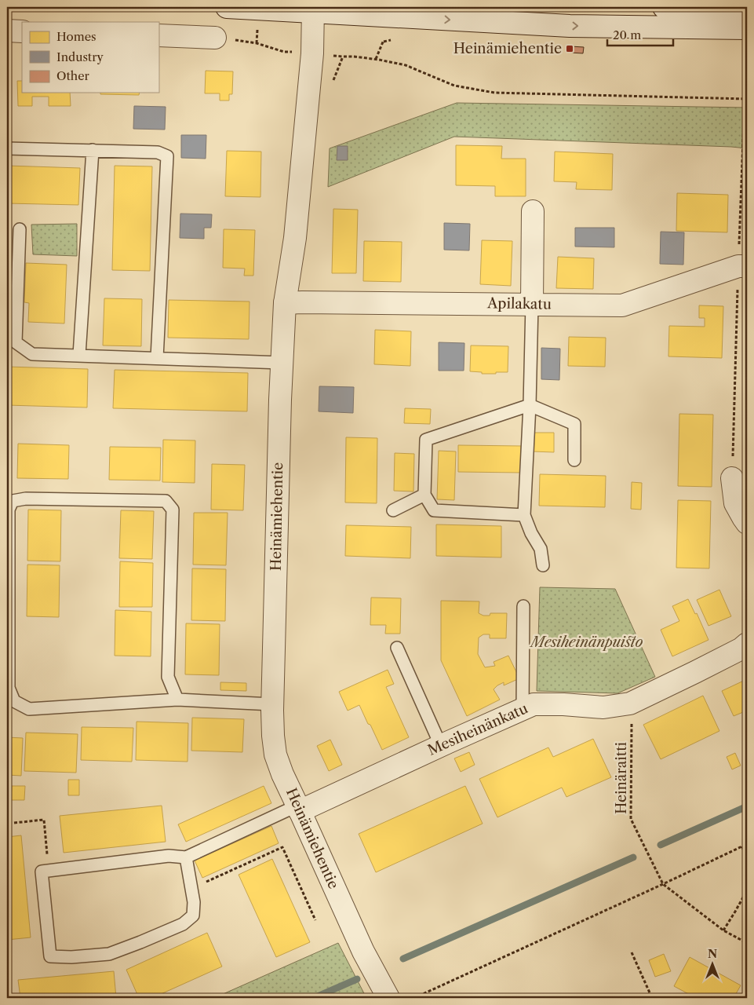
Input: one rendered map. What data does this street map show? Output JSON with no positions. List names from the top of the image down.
{
  "streets": {
    "street": ["Apilakatu", "Heinämiehentie", "Mesiheinänkatu"],
    "path": ["Heinäraitti"]
  },
  "crossings": [
    ["Apilakatu", "Heinämiehentie"],
    ["Heinämiehentie", "Mesiheinänkatu"],
    ["Mesiheinänkatu", "Heinäraitti"]
  ],
  "parks": ["Mesiheinänpuisto"],
  "places": {
    "transit": ["Heinämiehentie"]
  },
  "legend": ["Homes", "Industry", "Other"],
  "scale_bar": "20 m",
  "north": "top"
}
